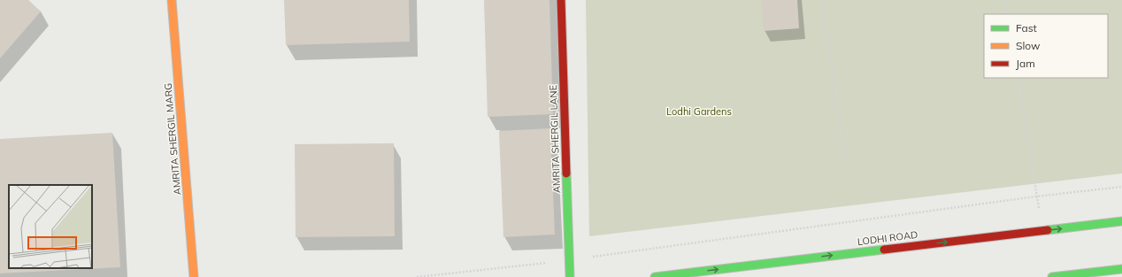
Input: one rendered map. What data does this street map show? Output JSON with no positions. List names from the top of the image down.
{
  "streets": {
    "street": ["AMRITA SHERGIL MARG", "AMRITA SHERGIL LANE", "LODHI ROAD"]
  },
  "one_way": ["LODHI ROAD"],
  "parks": ["Lodhi Gardens"],
  "legend": ["Fast", "Slow", "Jam"]
}
